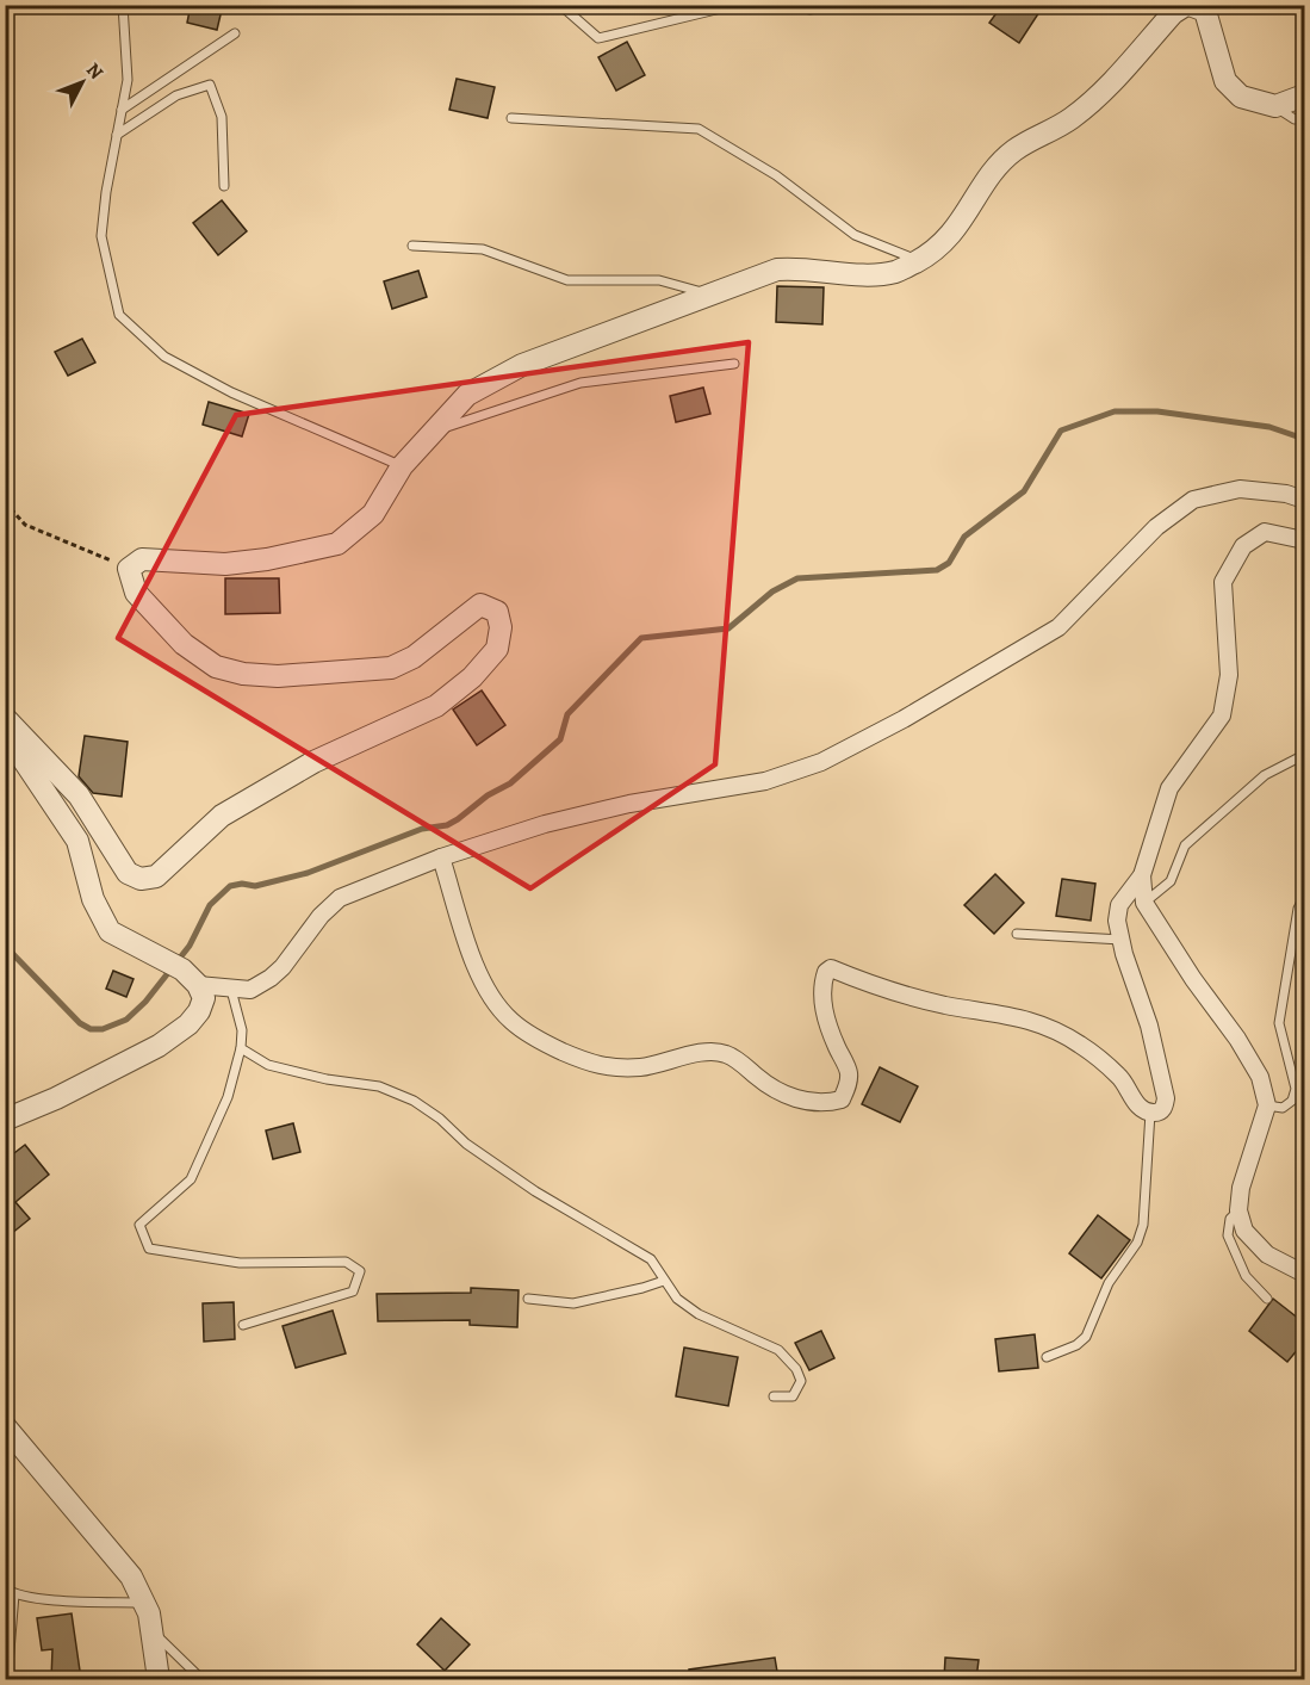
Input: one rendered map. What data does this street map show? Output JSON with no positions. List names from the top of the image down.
{
  "north": "top right"
}
